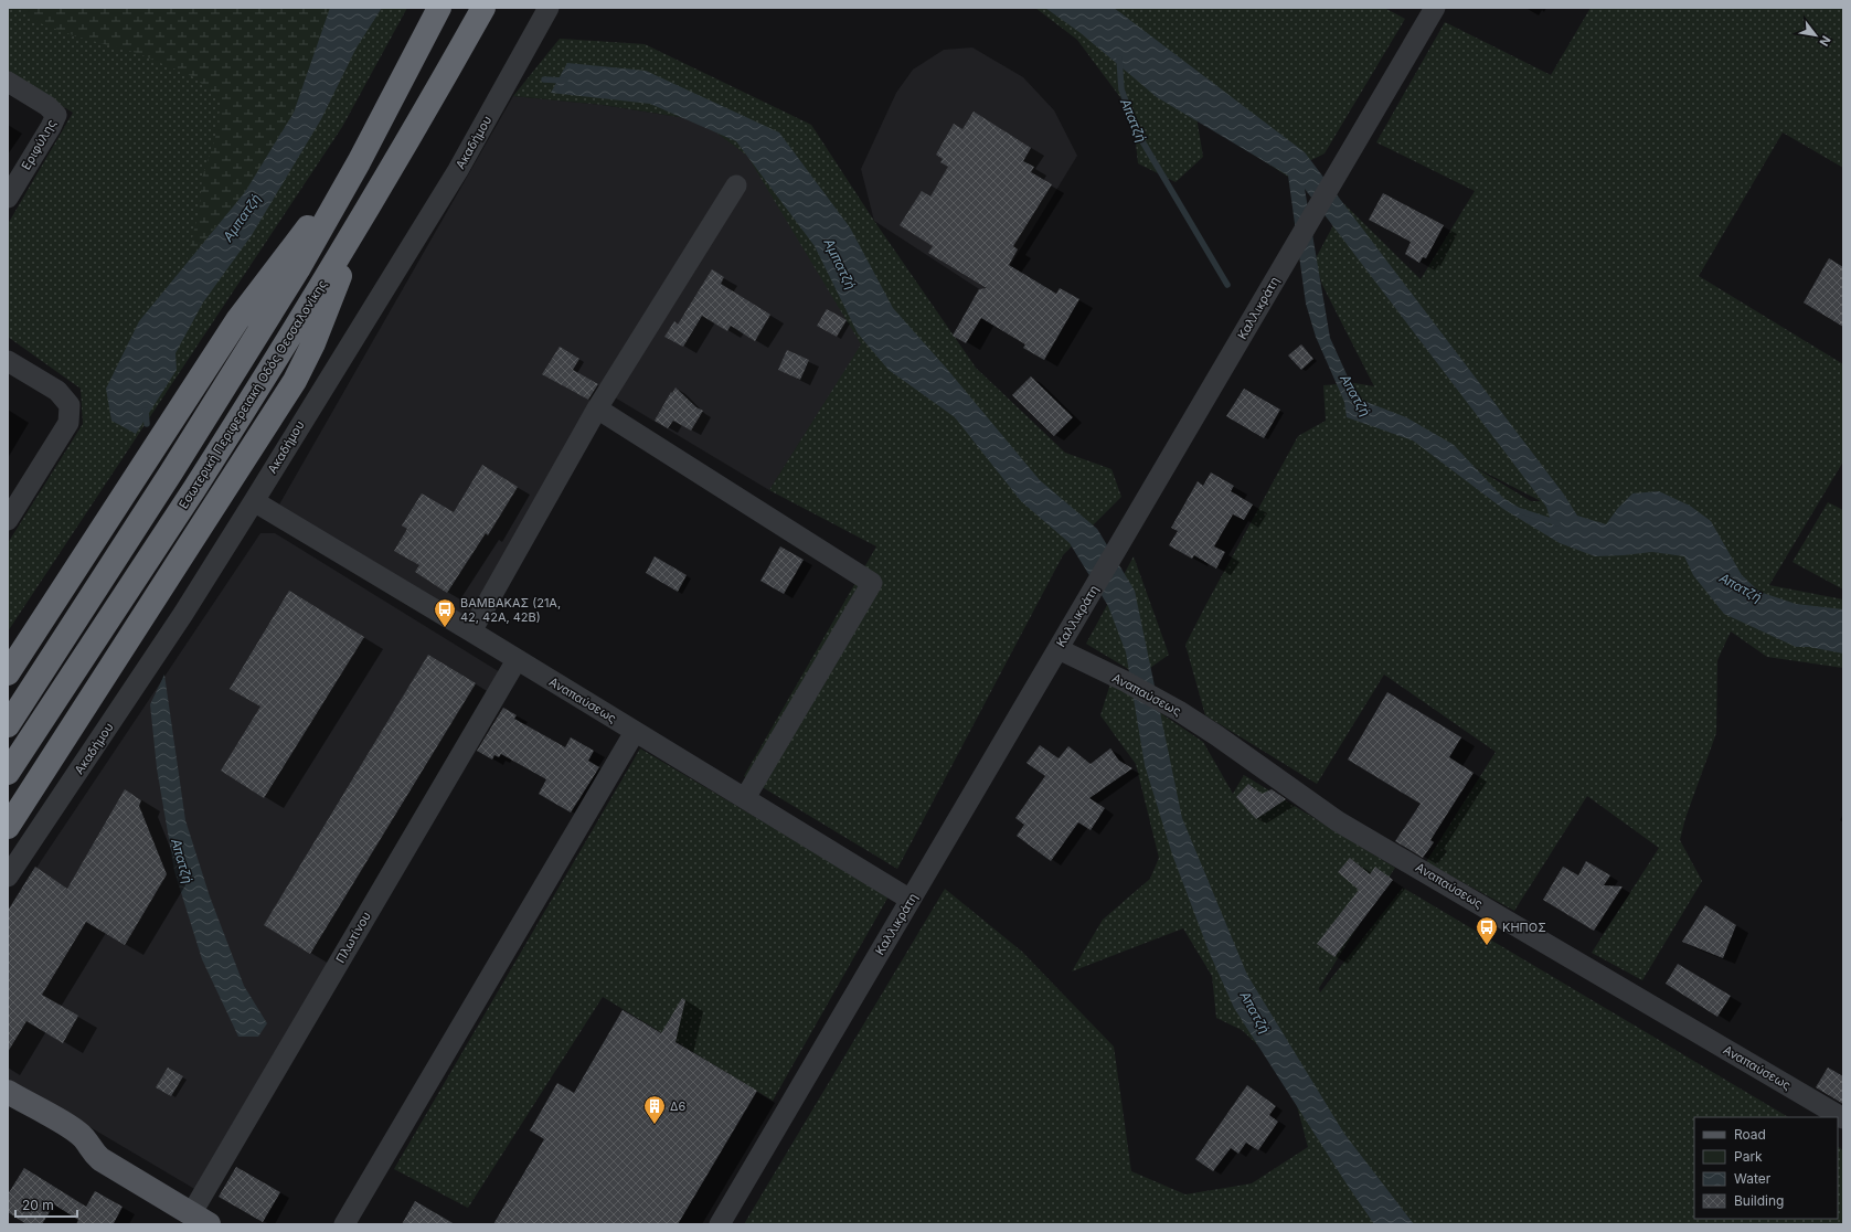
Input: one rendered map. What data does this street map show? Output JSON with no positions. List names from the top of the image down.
{
  "streets": {
    "highway": ["Εσωτερική Περιφερειακή Οδός Θεσσαλονίκης"],
    "street": [
      "Ακαδήμου",
      "Εριφύλης",
      "Καλλικράτη",
      "Αναπαύσεως",
      "Πλωτίνου"
    ]
  },
  "crossings": [
    ["Ακαδήμου", "Αναπαύσεως"],
    ["Καλλικράτη", "Αναπαύσεως"],
    ["Αναπαύσεως", "Πλωτίνου"]
  ],
  "water": ["Απατζή", "Αμπατζή"],
  "places": {
    "bus stop": ["ΒΑΜΒΑΚΑΣ (21Α, 42, 42Α, 42Β)", "ΚΗΠΟΣ"],
    "building": ["Δ6"]
  },
  "legend": [
    "Road",
    "Park",
    "Water",
    "Building"
  ],
  "scale_bar": "20 m",
  "north": "bottom right"
}
